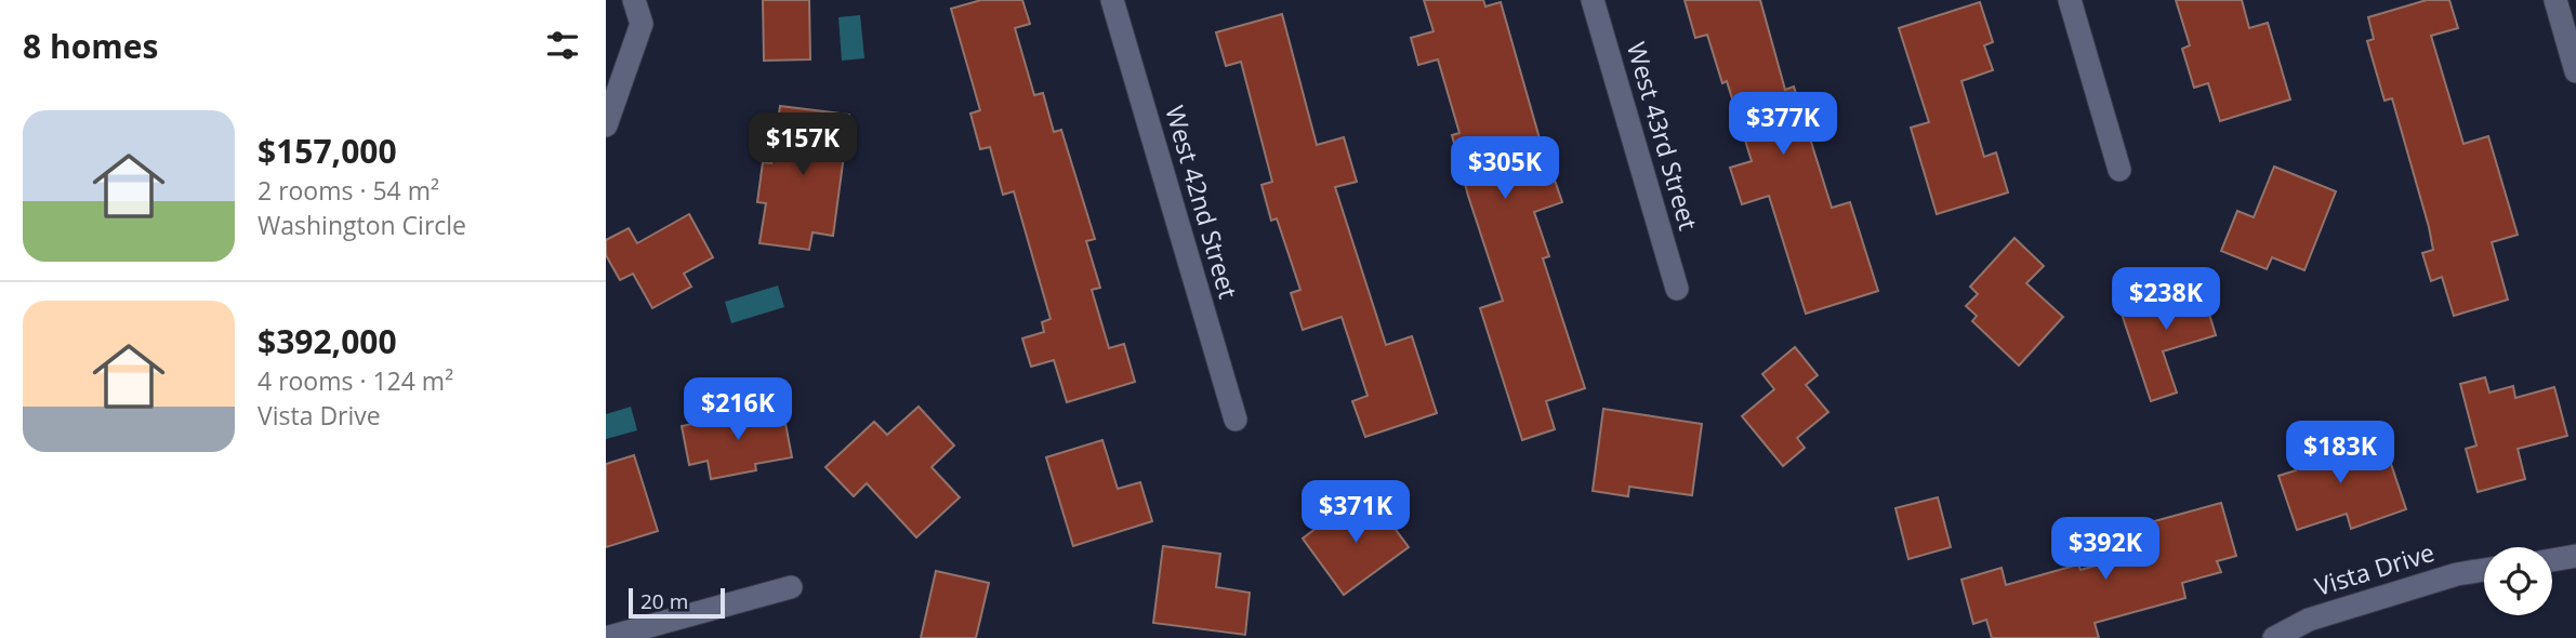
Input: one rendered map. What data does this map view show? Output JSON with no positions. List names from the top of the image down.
{
  "streets": {
    "street": ["West 43rd Street", "West 42nd Street", "Vista Drive"]
  },
  "scale_bar": "20 m",
  "page": {
    "heading": "8 homes",
    "list": [
      {
        "name": "$157,000",
        "note": "2 rooms · 54 m² · Washington Circle"
      },
      {
        "name": "$392,000",
        "note": "4 rooms · 124 m² · Vista Drive"
      }
    ],
    "price": [
      "$377K",
      "$157K",
      "$305K",
      "$238K",
      "$216K",
      "$183K",
      "$371K",
      "$392K"
    ],
    "scale": "20 m"
  }
}
